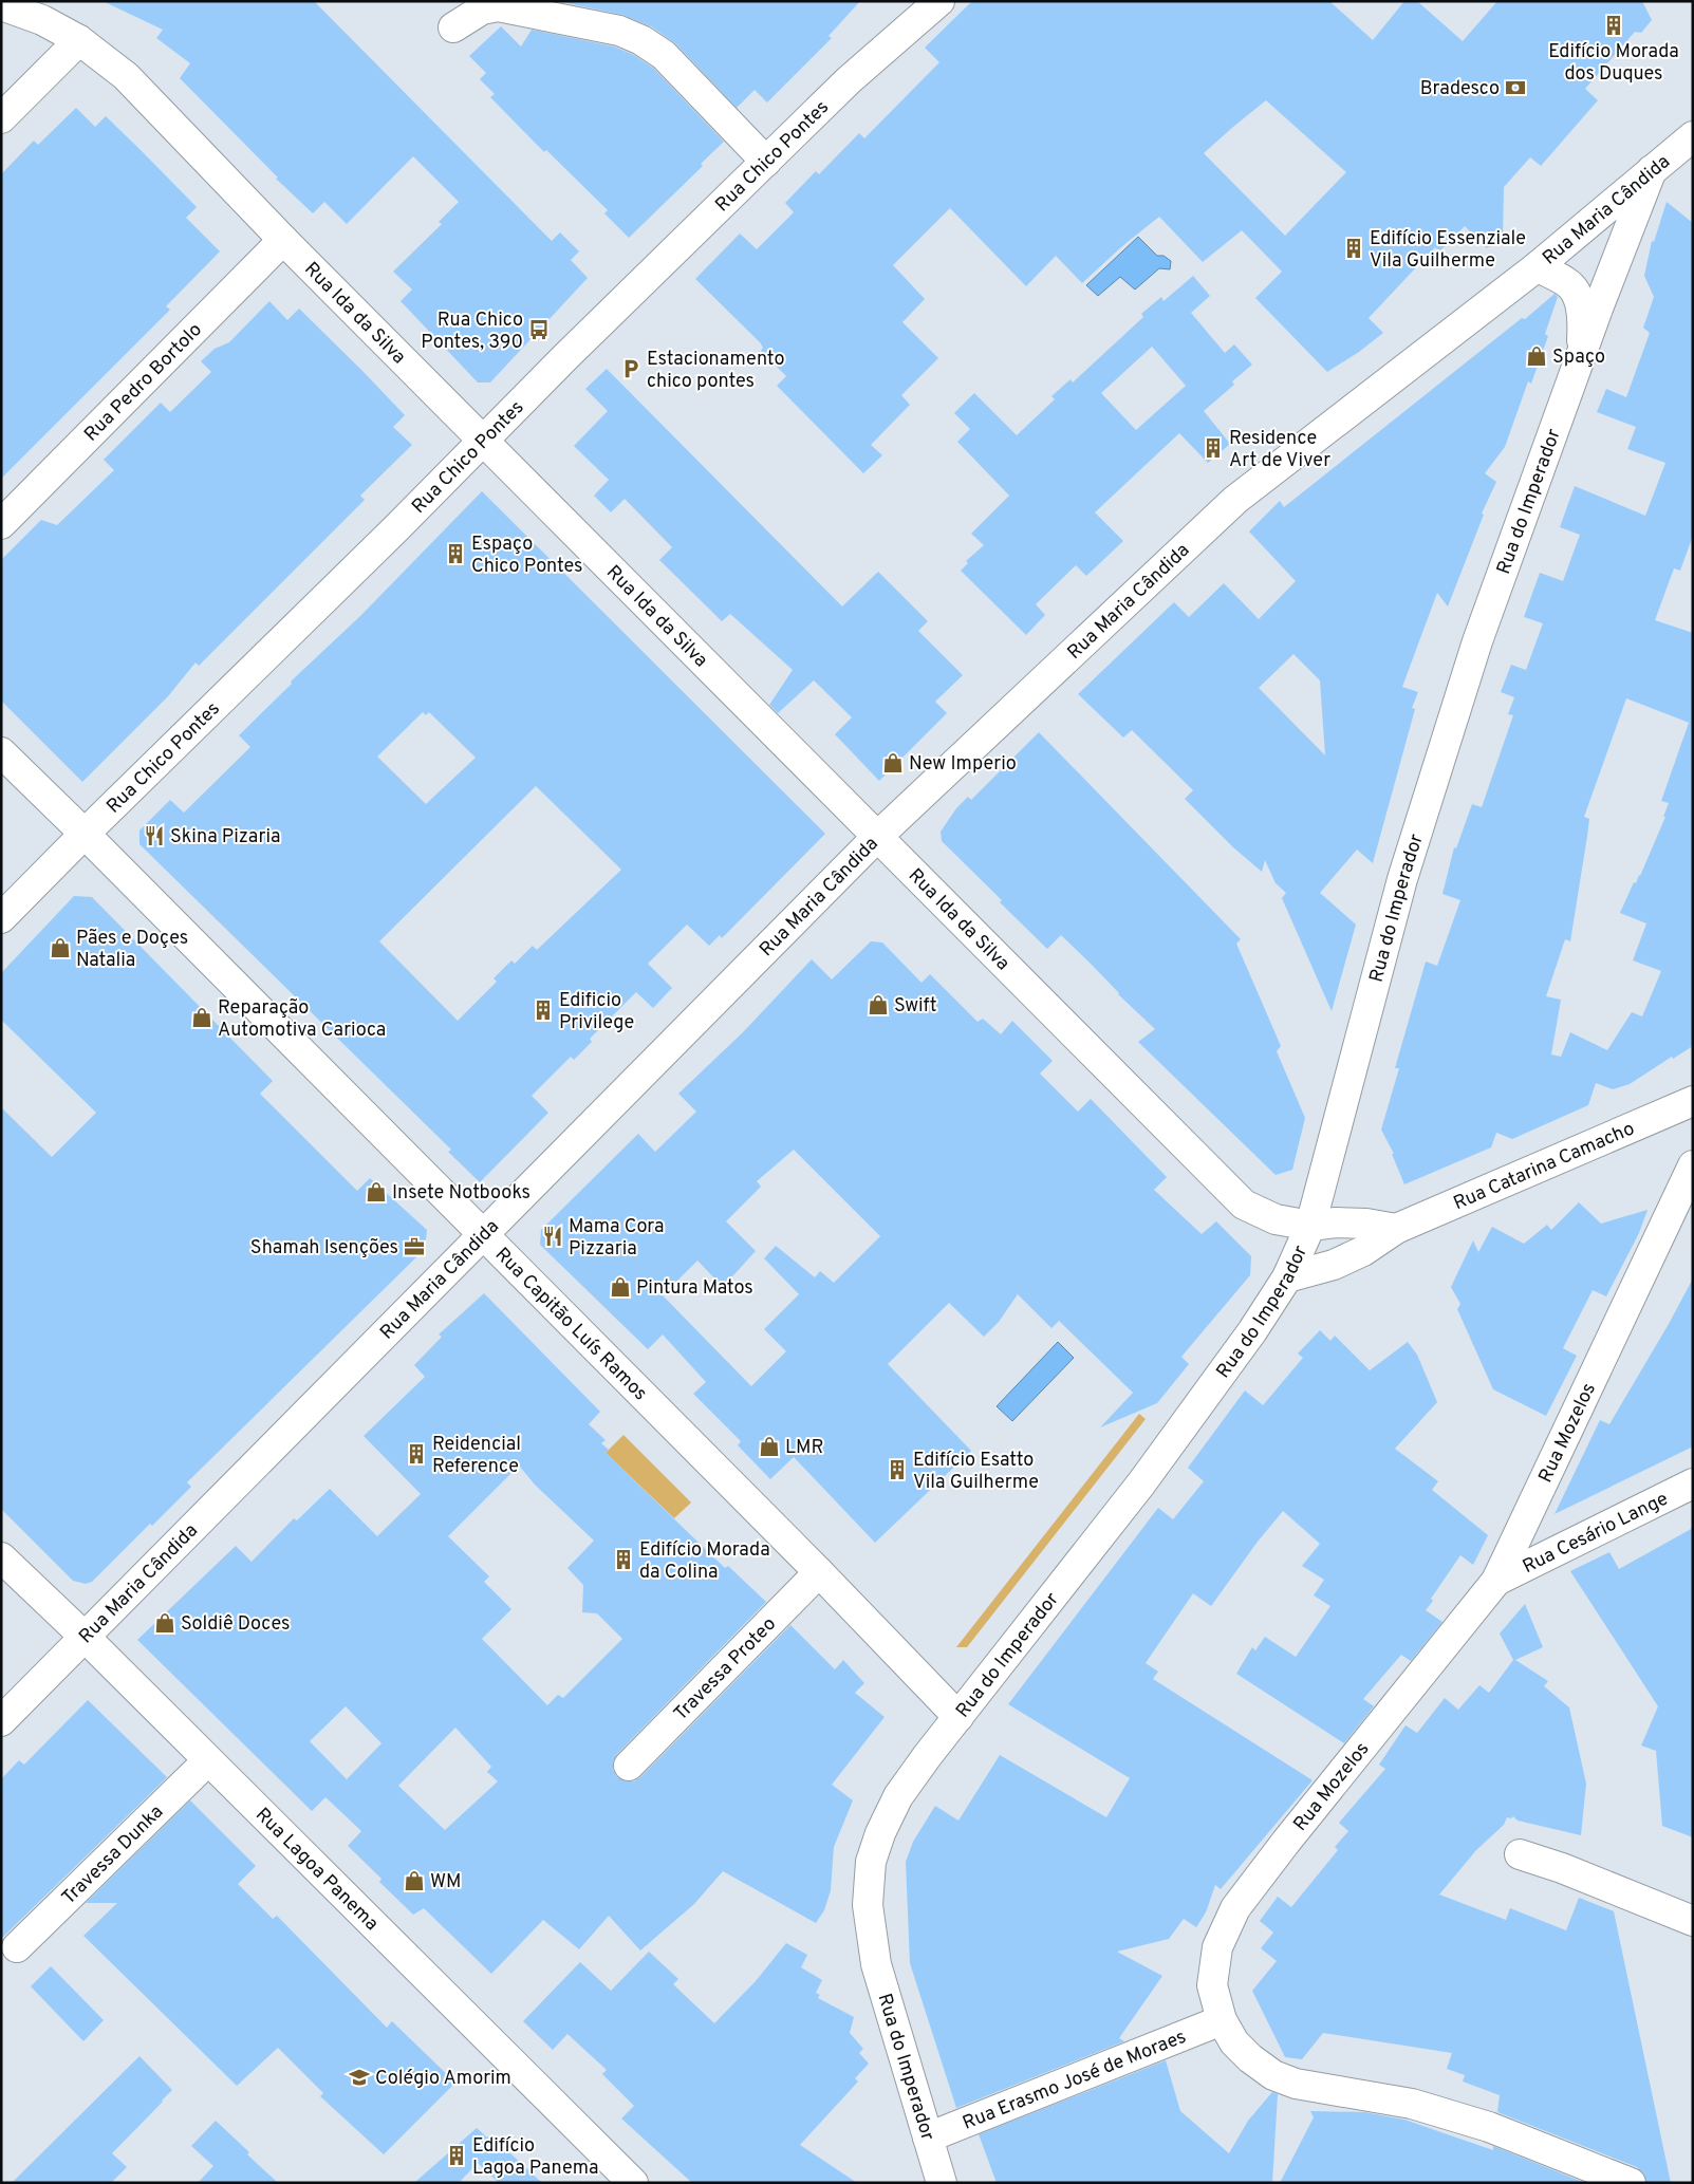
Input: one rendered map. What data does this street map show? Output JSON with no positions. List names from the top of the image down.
{
  "streets": {
    "street": [
      "Rua Chico Pontes",
      "Rua Maria Cândida",
      "Rua Ida da Silva",
      "Rua Pedro Bortolo",
      "Rua do Imperador",
      "Rua Catarina Camacho",
      "Rua Capitão Luís Ramos",
      "Rua Mozelos",
      "Rua Cesário Lange",
      "Travessa Proteo",
      "Travessa Dunka",
      "Rua Lagoa Panema",
      "Rua Erasmo José de Moraes"
    ]
  },
  "crossings": [
    ["Rua Chico Pontes", "Rua Ida da Silva"],
    ["Rua Chico Pontes", "Rua Capitão Luís Ramos"],
    ["Rua Maria Cândida", "Rua Ida da Silva"],
    ["Rua Maria Cândida", "Rua do Imperador"],
    ["Rua Maria Cândida", "Rua Capitão Luís Ramos"],
    ["Rua Maria Cândida", "Rua Lagoa Panema"],
    ["Rua Ida da Silva", "Rua Pedro Bortolo"],
    ["Rua Ida da Silva", "Rua do Imperador"],
    ["Rua do Imperador", "Rua Catarina Camacho"],
    ["Rua do Imperador", "Rua Capitão Luís Ramos"],
    ["Rua do Imperador", "Rua Erasmo José de Moraes"],
    ["Rua Capitão Luís Ramos", "Travessa Proteo"],
    ["Rua Mozelos", "Rua Cesário Lange"],
    ["Rua Mozelos", "Rua Erasmo José de Moraes"],
    ["Travessa Dunka", "Rua Lagoa Panema"]
  ],
  "places": {
    "building": [
      "Edifício Morada dos Duques",
      "Edifício Essenziale Vila Guilherme",
      "Residence Art de Viver",
      "Espaço Chico Pontes",
      "Edificio Privilege",
      "Reidencial Reference",
      "Edifício Esatto Vila Guilherme",
      "Edifício Morada da Colina",
      "Edifício Lagoa Panema"
    ],
    "bank": ["Bradesco"],
    "bus stop": ["Rua Chico Pontes, 390"],
    "shop": [
      "Spaço",
      "New Imperio",
      "Pães e Doçes Natalia",
      "Swift",
      "Reparação Automotiva Carioca",
      "Insete Notbooks",
      "Pintura Matos",
      "LMR",
      "Soldiê Doces",
      "WM"
    ],
    "parking": ["Estacionamento chico pontes"],
    "restaurant": ["Skina Pizaria", "Mama Cora Pizzaria"],
    "office": ["Shamah Isenções"],
    "school or university": ["Colégio Amorim"]
  }
}
